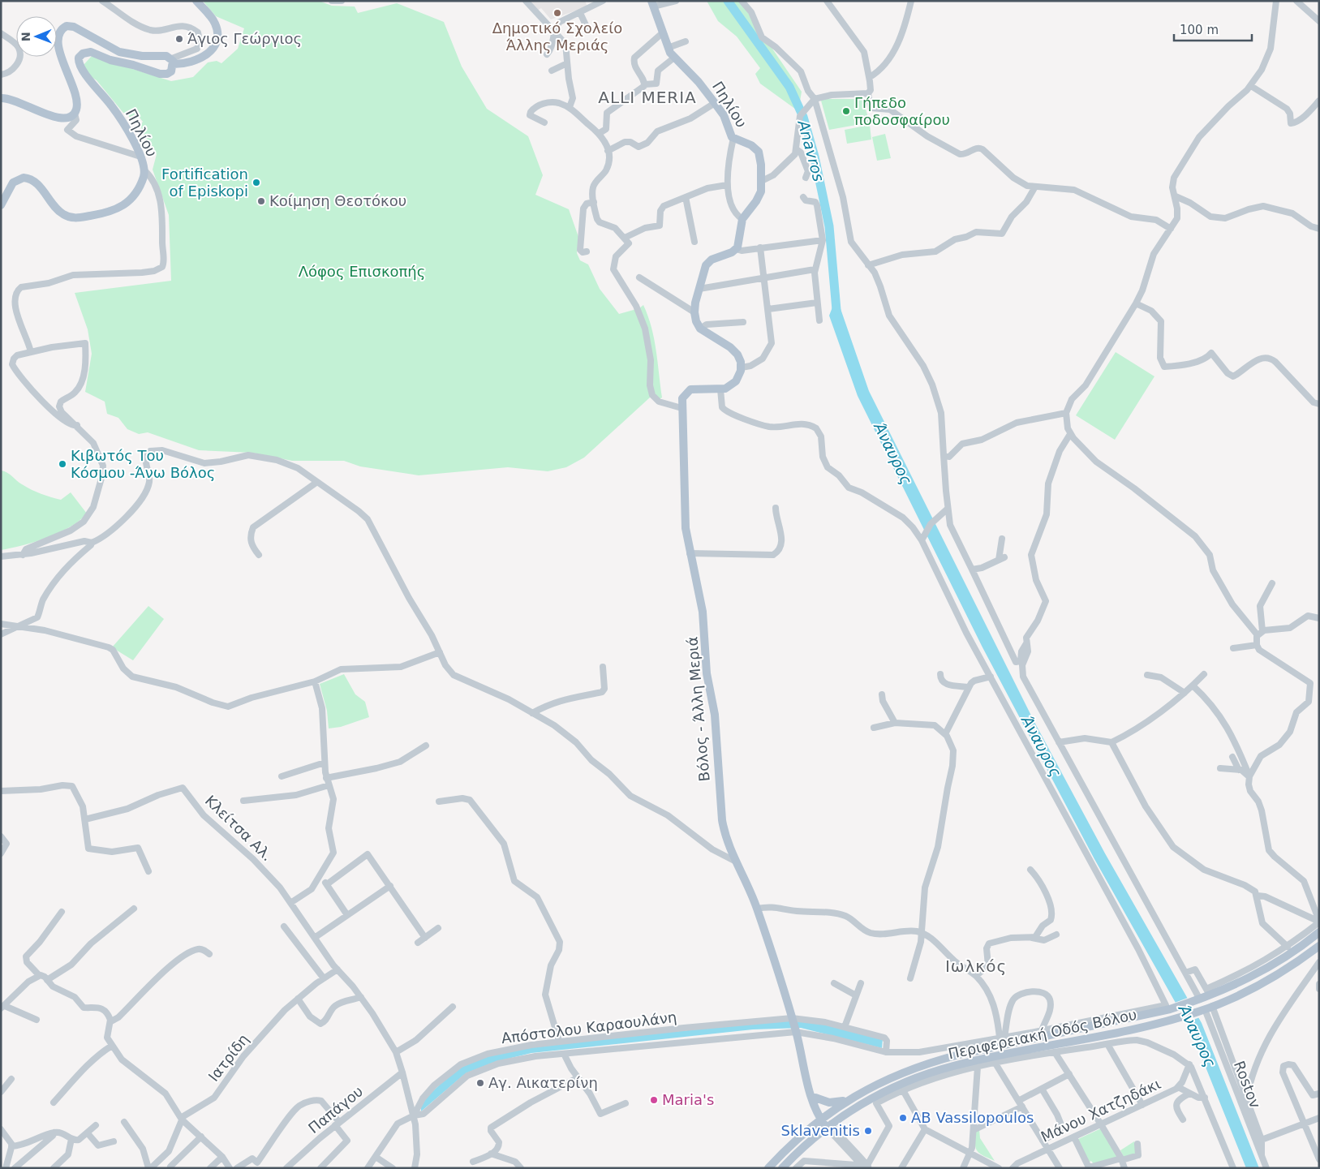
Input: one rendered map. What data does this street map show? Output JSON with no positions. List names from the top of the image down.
{
  "streets": {
    "main road": ["Πηλίου", "Βόλος - Άλλη Μεριά", "Περιφερειακή Οδός Βόλου"],
    "street": [
      "Κλείτσα Αλ.",
      "Απόστολου Καραουλάνη",
      "Ιατρίδη",
      "Rostov",
      "Παπάγου",
      "Μάνου Χατζηδάκι"
    ]
  },
  "crossings": [
    ["Βόλος - Άλλη Μεριά", "Απόστολου Καραουλάνη"],
    ["Βόλος - Άλλη Μεριά", "Περιφερειακή Οδός Βόλου"],
    ["Κλείτσα Αλ.", "Απόστολου Καραουλάνη"],
    ["Κλείτσα Αλ.", "Ιατρίδη"],
    ["Κλείτσα Αλ.", "Παπάγου"],
    ["Περιφερειακή Οδός Βόλου", "Rostov"]
  ],
  "districts": ["ALLI MERIA", "Ιωλκός"],
  "water": ["Anavros", "Άναυρος"],
  "parks": ["Λόφος Επισκοπής"],
  "places": [
    "Δημοτικό Σχολείο Άλλης Μεριάς",
    "Άγιος Γεώργιος",
    "Γήπεδο ποδοσφαίρου",
    "Fortification of Episkopi",
    "Κοίμηση Θεοτόκου",
    "Κιβωτός Του Κόσμου -Άνω Βόλος",
    "Αγ. Αικατερίνη",
    "Maria's",
    "AB Vassilopoulos",
    "Sklavenitis"
  ],
  "scale_bar": "100 m",
  "north": "left"
}
